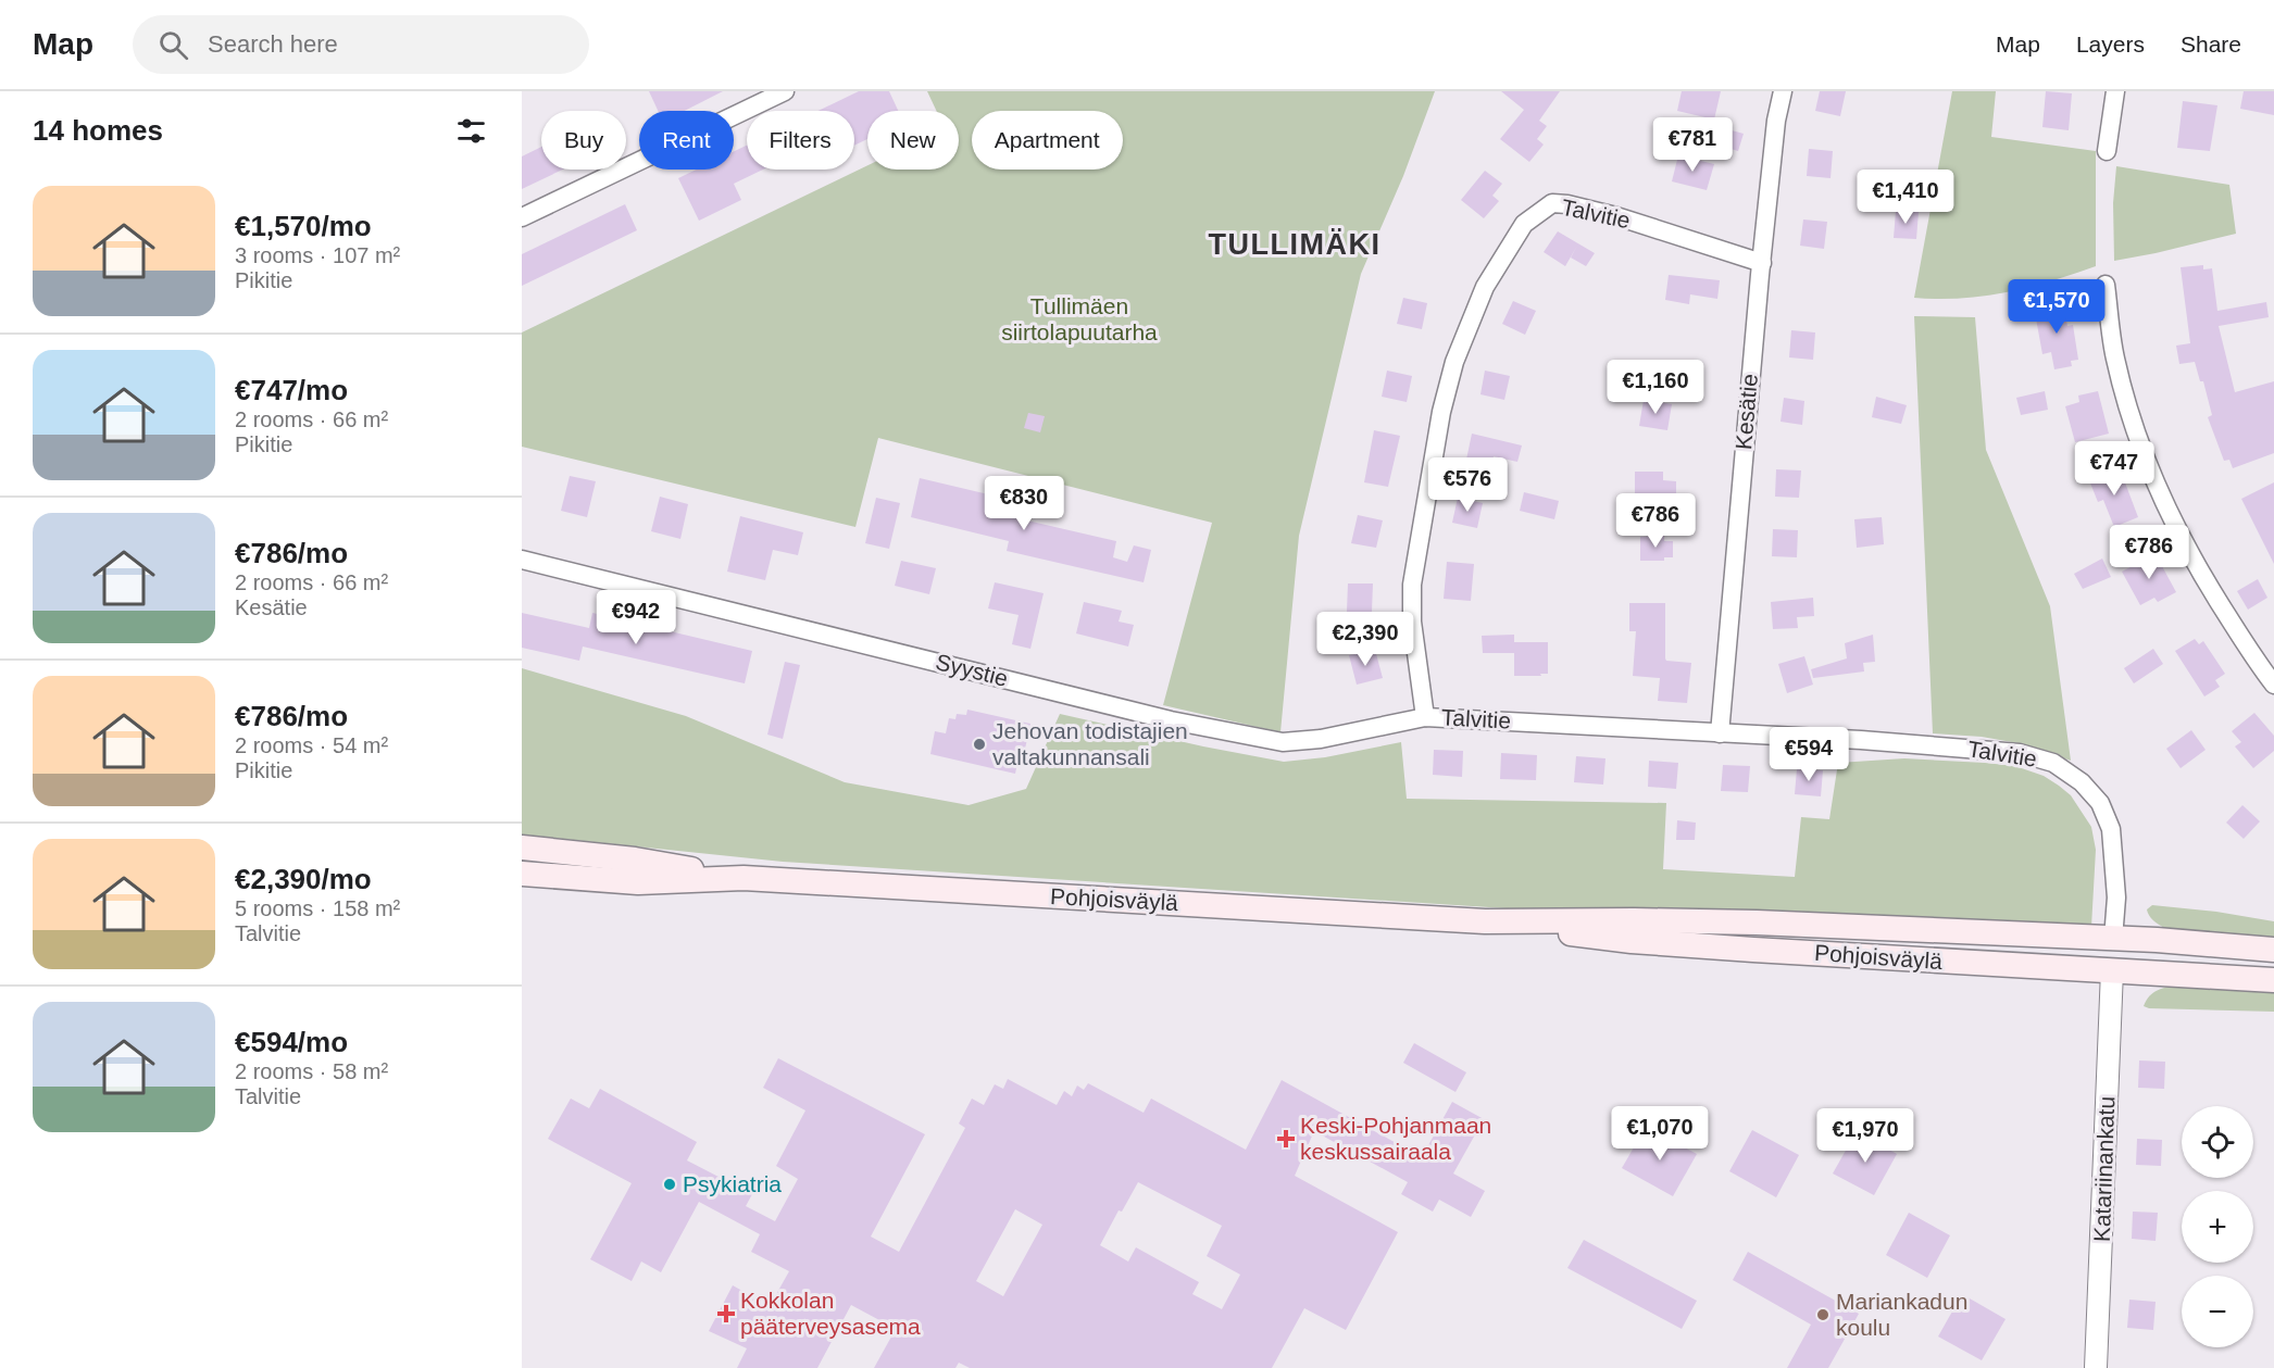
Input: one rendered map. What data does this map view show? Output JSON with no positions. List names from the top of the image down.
{
  "streets": {
    "main road": ["Pohjoisväylä"],
    "street": [
      "Talvitie",
      "Kesätie",
      "Syystie",
      "Katariinankatu"
    ]
  },
  "crossings": [
    ["Talvitie", "Kesätie"],
    ["Talvitie", "Syystie"],
    ["Talvitie", "Pohjoisväylä"],
    ["Pohjoisväylä", "Katariinankatu"]
  ],
  "districts": ["TULLIMÄKI"],
  "parks": ["Tullimäen siirtolapuutarha"],
  "places": {
    "other": ["Jehovan todistajien valtakunnansali", "Psykiatria", "Mariankadun koulu"],
    "health": ["Keski-Pohjanmaan keskussairaala", "Kokkolan pääterveysasema"]
  },
  "page": {
    "header": "Map",
    "search": "Search here",
    "nav": ["Map", "Layers", "Share"],
    "heading": "14 homes",
    "chip": [
      "Buy",
      "Rent",
      "Filters",
      "New",
      "Apartment"
    ],
    "price": [
      "€781",
      "€1,410",
      "€1,570",
      "€1,160",
      "€747",
      "€576",
      "€830",
      "€786",
      "€786",
      "€942",
      "€2,390",
      "€594",
      "€1,070",
      "€1,970"
    ],
    "list": [
      {
        "name": "€1,570/mo",
        "note": "3 rooms · 107 m² · Pikitie"
      },
      {
        "name": "€747/mo",
        "note": "2 rooms · 66 m² · Pikitie"
      },
      {
        "name": "€786/mo",
        "note": "2 rooms · 66 m² · Kesätie"
      },
      {
        "name": "€786/mo",
        "note": "2 rooms · 54 m² · Pikitie"
      },
      {
        "name": "€2,390/mo",
        "note": "5 rooms · 158 m² · Talvitie"
      },
      {
        "name": "€594/mo",
        "note": "2 rooms · 58 m² · Talvitie"
      }
    ],
    "map_buttons": ["+", "−"]
  }
}
